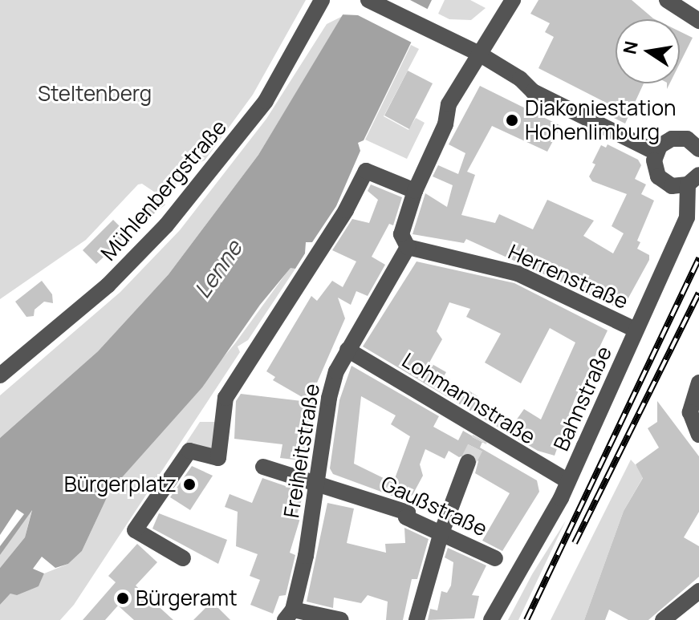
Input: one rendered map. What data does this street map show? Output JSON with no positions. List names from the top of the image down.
{
  "streets": {
    "street": [
      "Mühlenbergstraße",
      "Herrenstraße",
      "Lohmannstraße",
      "Bahnstraße",
      "Freiheitstraße",
      "Gaußstraße"
    ]
  },
  "crossings": [
    ["Herrenstraße", "Bahnstraße"],
    ["Herrenstraße", "Freiheitstraße"],
    ["Lohmannstraße", "Bahnstraße"],
    ["Lohmannstraße", "Freiheitstraße"],
    ["Freiheitstraße", "Gaußstraße"]
  ],
  "water": ["Lenne"],
  "parks": ["Steltenberg"],
  "places": ["Diakoniestation Hohenlimburg", "Bürgerplatz", "Bürgeramt"],
  "north": "left"
}
